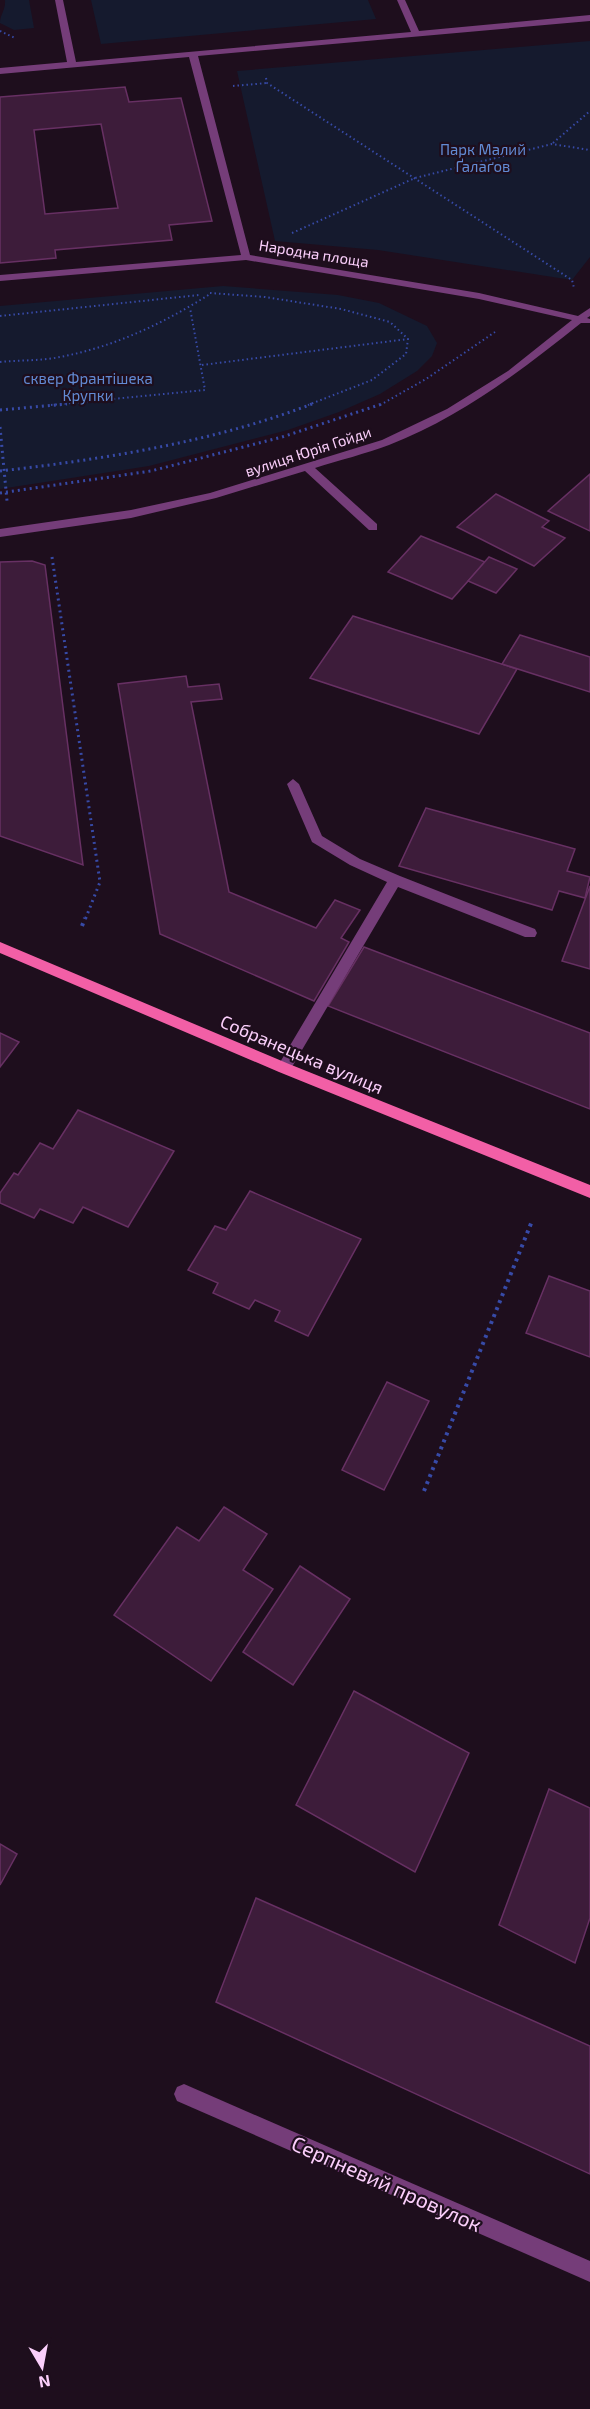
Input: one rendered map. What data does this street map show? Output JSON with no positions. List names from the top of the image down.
{
  "streets": {
    "main road": ["Собранецька вулиця"],
    "street": ["Народна площа", "вулиця Юрія Гойди", "Серпневий провулок"]
  },
  "crossings": [
    ["Народна площа", "вулиця Юрія Гойди"]
  ],
  "parks": ["Парк Малий Ґалаґов", "сквер Франтішека Крупки"],
  "north": "bottom"
}
